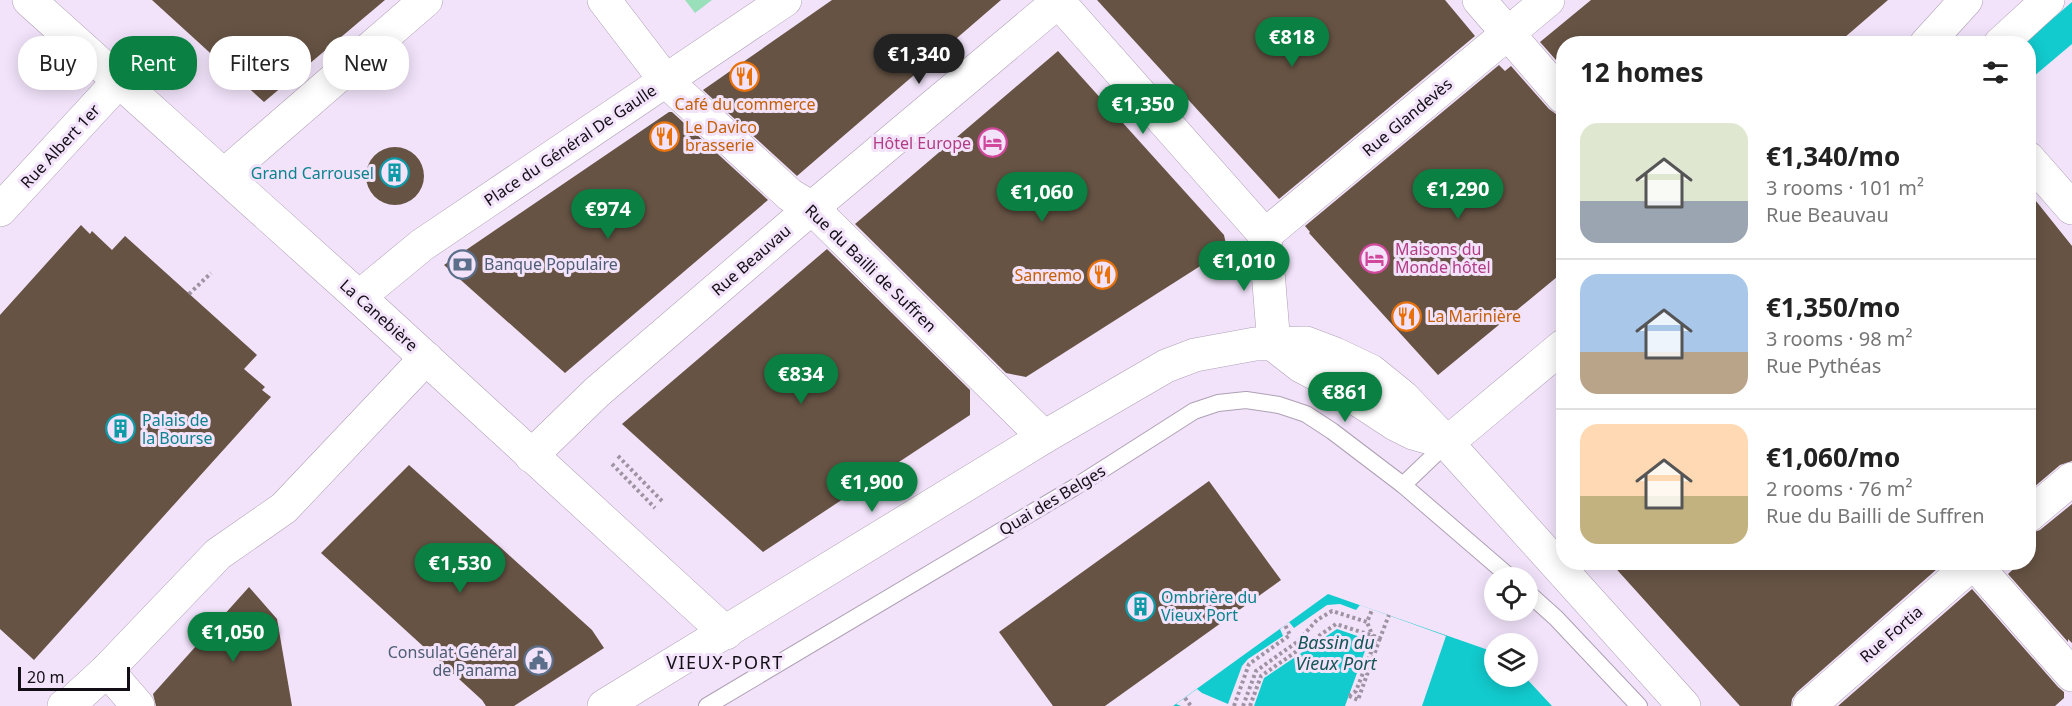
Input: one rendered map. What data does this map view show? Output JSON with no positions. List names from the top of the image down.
{
  "streets": {
    "street": [
      "Rue Glandevès",
      "Place du Général De Gaulle",
      "Rue Albert 1er",
      "Rue Beauvau",
      "Rue du Bailli de Suffren",
      "La Canebière",
      "Rue Fortia"
    ],
    "lane": ["Quai des Belges"]
  },
  "crossings": [
    ["Place du Général De Gaulle", "Rue du Bailli de Suffren"],
    ["Place du Général De Gaulle", "La Canebière"],
    ["Rue Beauvau", "Rue du Bailli de Suffren"],
    ["Rue Beauvau", "La Canebière"]
  ],
  "districts": ["VIEUX-PORT"],
  "water": ["Bassin du Vieux Port"],
  "places": {
    "restaurant": [
      "Café du commerce",
      "Le Davico brasserie",
      "Sanremo",
      "La Marinière"
    ],
    "hotel": ["Hôtel Europe", "Maisons du Monde hôtel"],
    "building": ["Grand Carrousel", "Palais de la Bourse", "Ombrière du Vieux Port"],
    "bank": ["Banque Populaire"],
    "public building": ["Consulat Général de Panama"]
  },
  "scale_bar": "20 m",
  "page": {
    "price": [
      "€818",
      "€1,340",
      "€1,350",
      "€1,290",
      "€1,060",
      "€974",
      "€1,010",
      "€834",
      "€861",
      "€1,900",
      "€1,530",
      "€1,050"
    ],
    "chip": [
      "Buy",
      "Rent",
      "Filters",
      "New"
    ],
    "heading": "12 homes",
    "list": [
      {
        "name": "€1,340/mo",
        "note": "3 rooms · 101 m² · Rue Beauvau"
      },
      {
        "name": "€1,350/mo",
        "note": "3 rooms · 98 m² · Rue Pythéas"
      },
      {
        "name": "€1,060/mo",
        "note": "2 rooms · 76 m² · Rue du Bailli de Suffren"
      }
    ],
    "scale": "20 m"
  }
}
